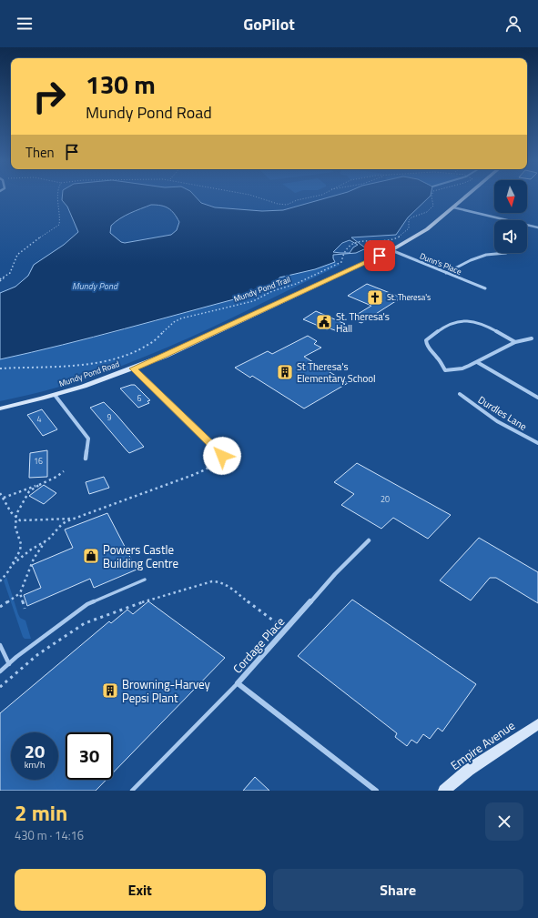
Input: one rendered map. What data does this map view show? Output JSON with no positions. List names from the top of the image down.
{
  "streets": {
    "street": [
      "Dunn's Place",
      "Mundy Pond Road",
      "Durdles Lane",
      "Cordage Place",
      "Empire Avenue"
    ],
    "path": ["Mundy Pond Trail"]
  },
  "crossings": [
    ["Dunn's Place", "Mundy Pond Road"]
  ],
  "water": ["Mundy Pond"],
  "places": {
    "church": ["St. Theresa's"],
    "public building": ["St. Theresa's Hall"],
    "building": ["St Theresa's Elementary School", "Browning-Harvey Pepsi Plant"],
    "shop": ["Powers Castle Building Centre"]
  },
  "house_numbers": [
    "6",
    "9",
    "4",
    "16",
    "20"
  ],
  "north": "bottom",
  "page": {
    "header": "GoPilot",
    "turn": ["130 m", "Mundy Pond Road"],
    "then": "Then",
    "speed": "20 km/h",
    "limit": "30",
    "heading": ["2 min", "430 m · 14:16"],
    "buttons": ["Exit", "Share"]
  }
}
